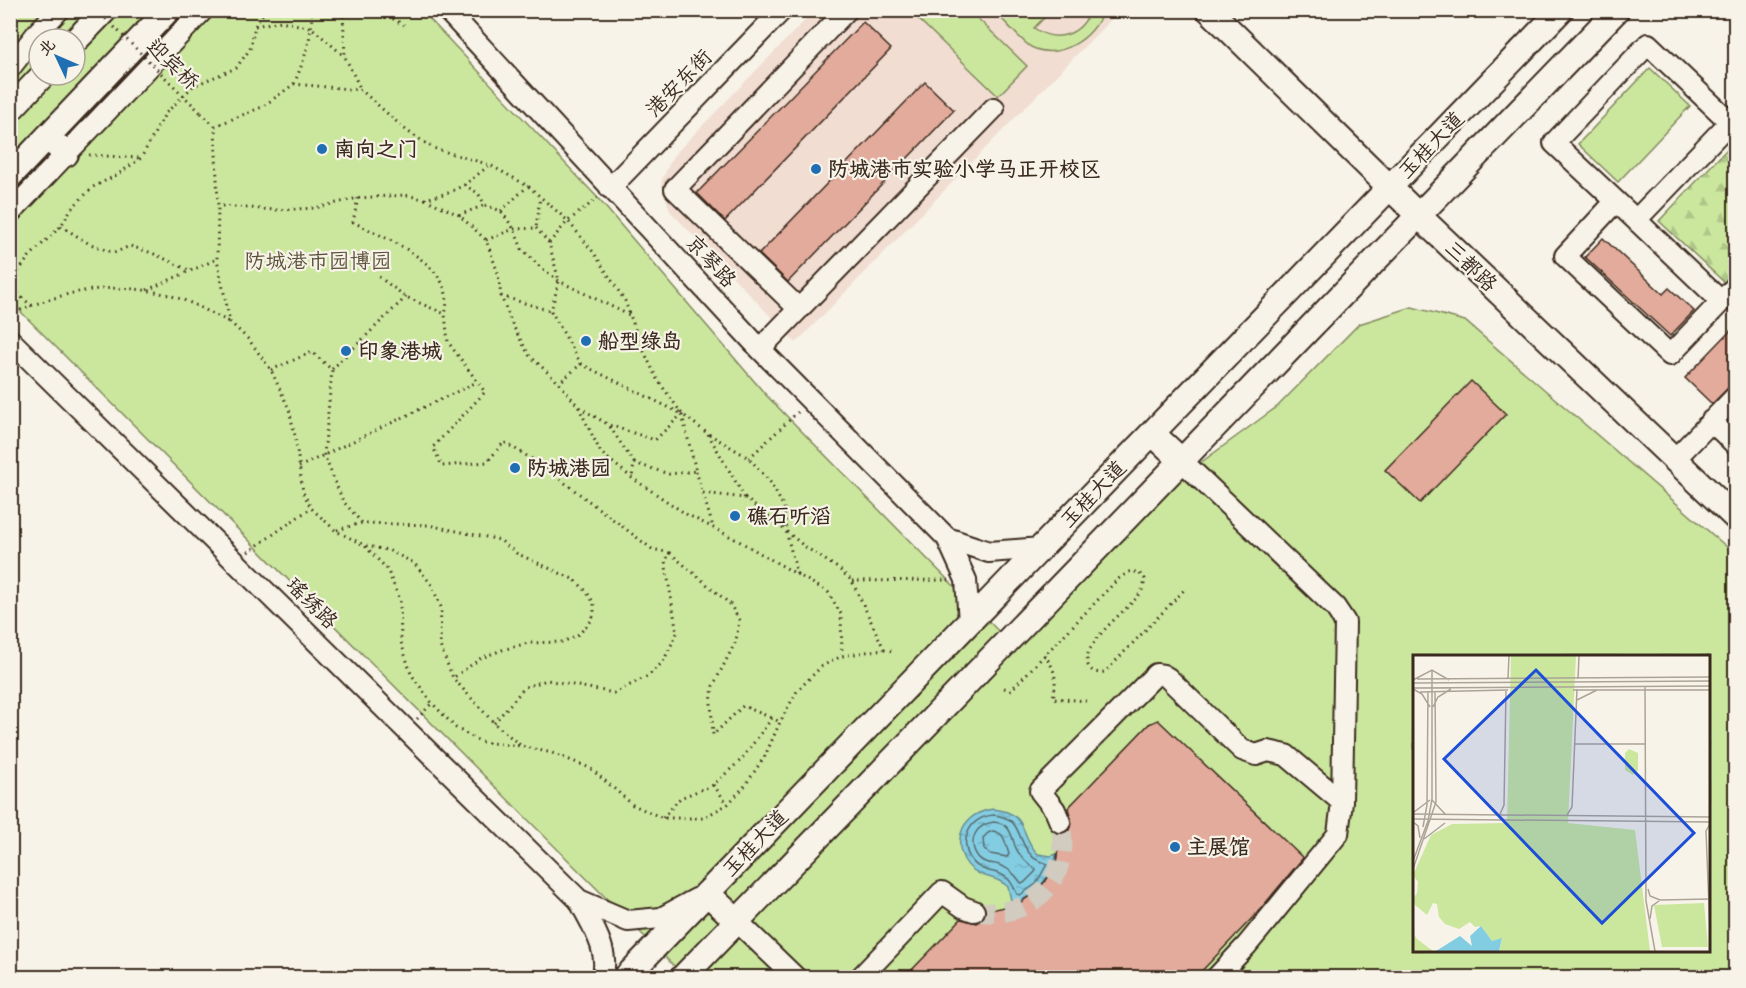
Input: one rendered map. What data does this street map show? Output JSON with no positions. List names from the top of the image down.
{
  "streets": {
    "main road": ["玉桂大道", "三都路"],
    "street": ["港安东街", "京琴路", "瑶绣路"],
    "path": ["迎宾桥"]
  },
  "crossings": [
    ["港安东街", "京琴路"],
    ["玉桂大道", "三都路"]
  ],
  "parks": ["防城港市园博园"],
  "places": [
    "南向之门",
    "防城港市实验小学马正开校区",
    "船型绿岛",
    "印象港城",
    "防城港园",
    "礁石听滔",
    "主展馆"
  ],
  "north": "top left"
}
